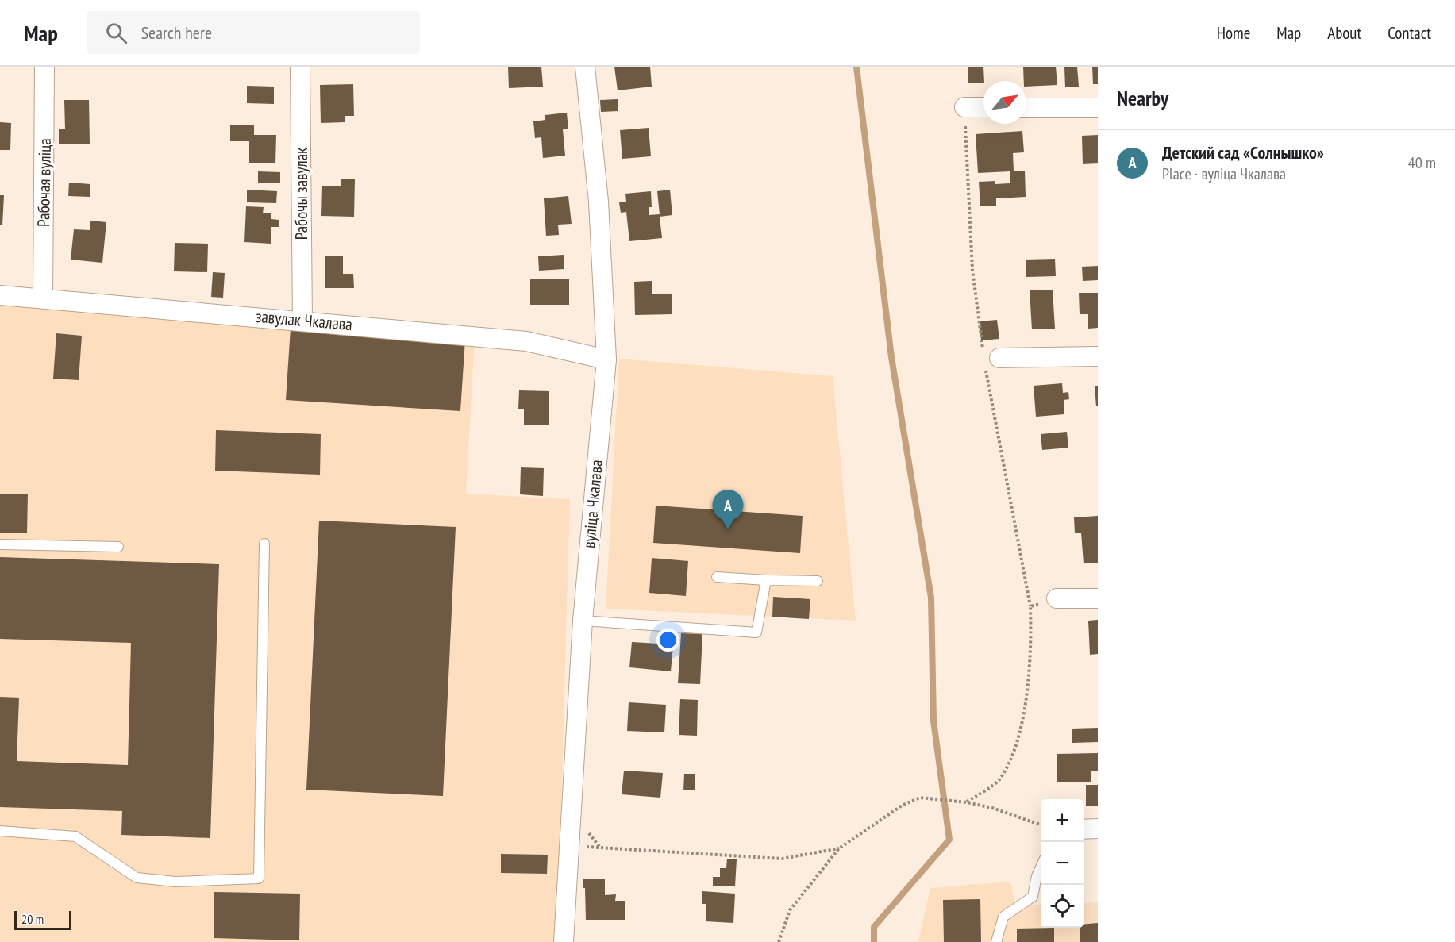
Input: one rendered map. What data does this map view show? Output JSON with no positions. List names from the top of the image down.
{
  "streets": {
    "street": [
      "Рабочая вуліца",
      "Рабочы завулак",
      "завулак Чкалава",
      "вуліца Чкалава"
    ]
  },
  "crossings": [
    ["Рабочая вуліца", "завулак Чкалава"],
    ["Рабочы завулак", "завулак Чкалава"],
    ["завулак Чкалава", "вуліца Чкалава"]
  ],
  "scale_bar": "20 m",
  "north": "top right",
  "page": {
    "header": "Map",
    "search": "Search here",
    "nav": [
      "Home",
      "Map",
      "About",
      "Contact"
    ],
    "heading": "Nearby",
    "list": [
      {
        "mark": "A",
        "name": "Детский сад «Солнышко»",
        "note": "Place · вуліца Чкалава",
        "value": "40 m"
      }
    ],
    "pins": "A",
    "map_buttons": ["+", "−"],
    "scale": "20 m"
  }
}
